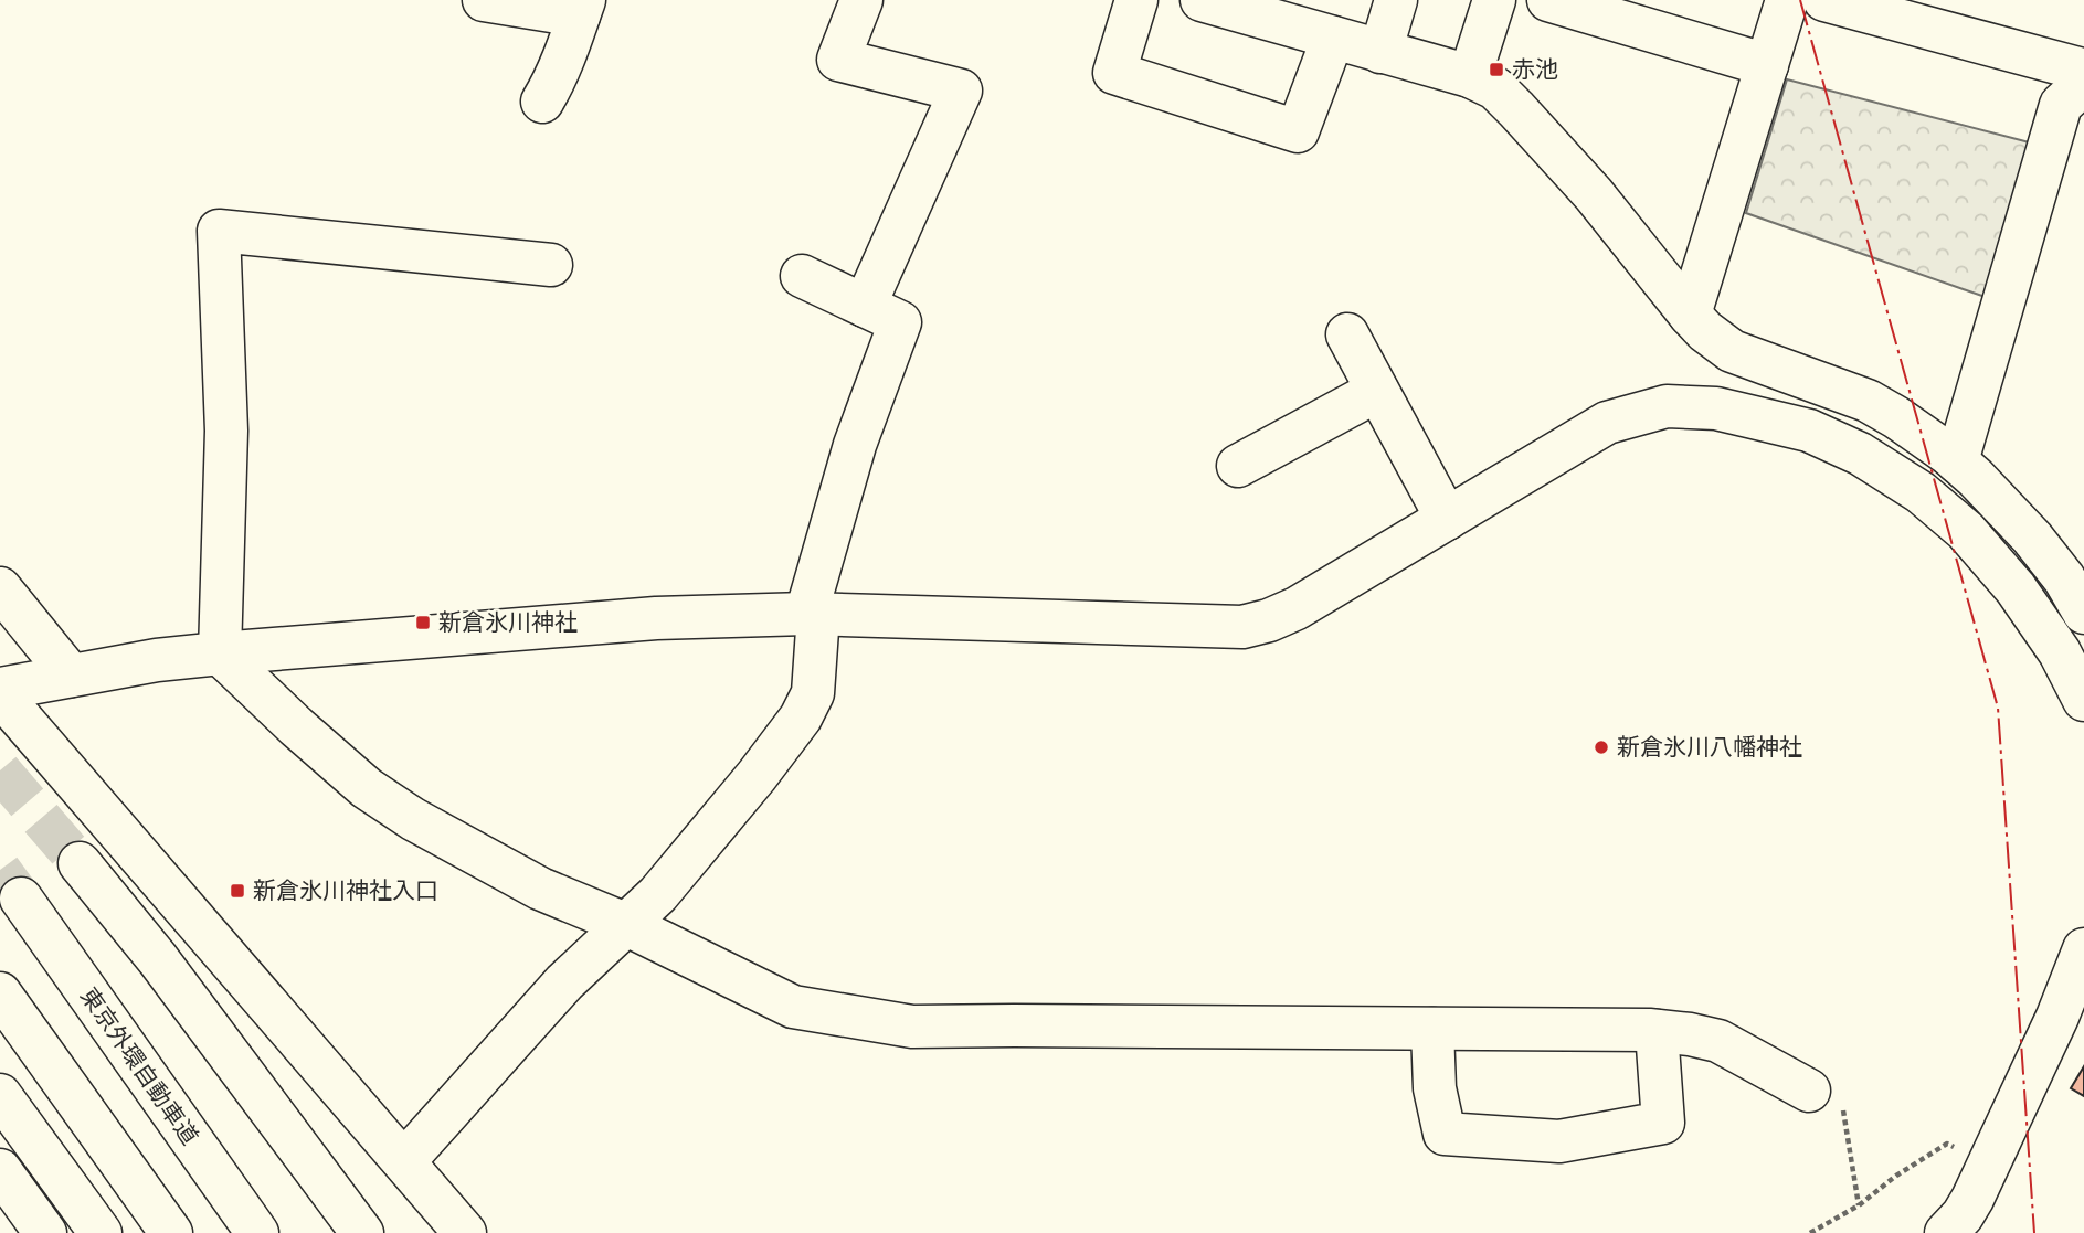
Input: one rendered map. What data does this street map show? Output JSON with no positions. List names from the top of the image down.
{
  "streets": {
    "main road": ["東京外環自動車道"]
  },
  "places": {
    "transit": ["赤池", "新倉氷川神社", "新倉氷川神社入口"],
    "other": ["新倉氷川八幡神社"]
  }
}
